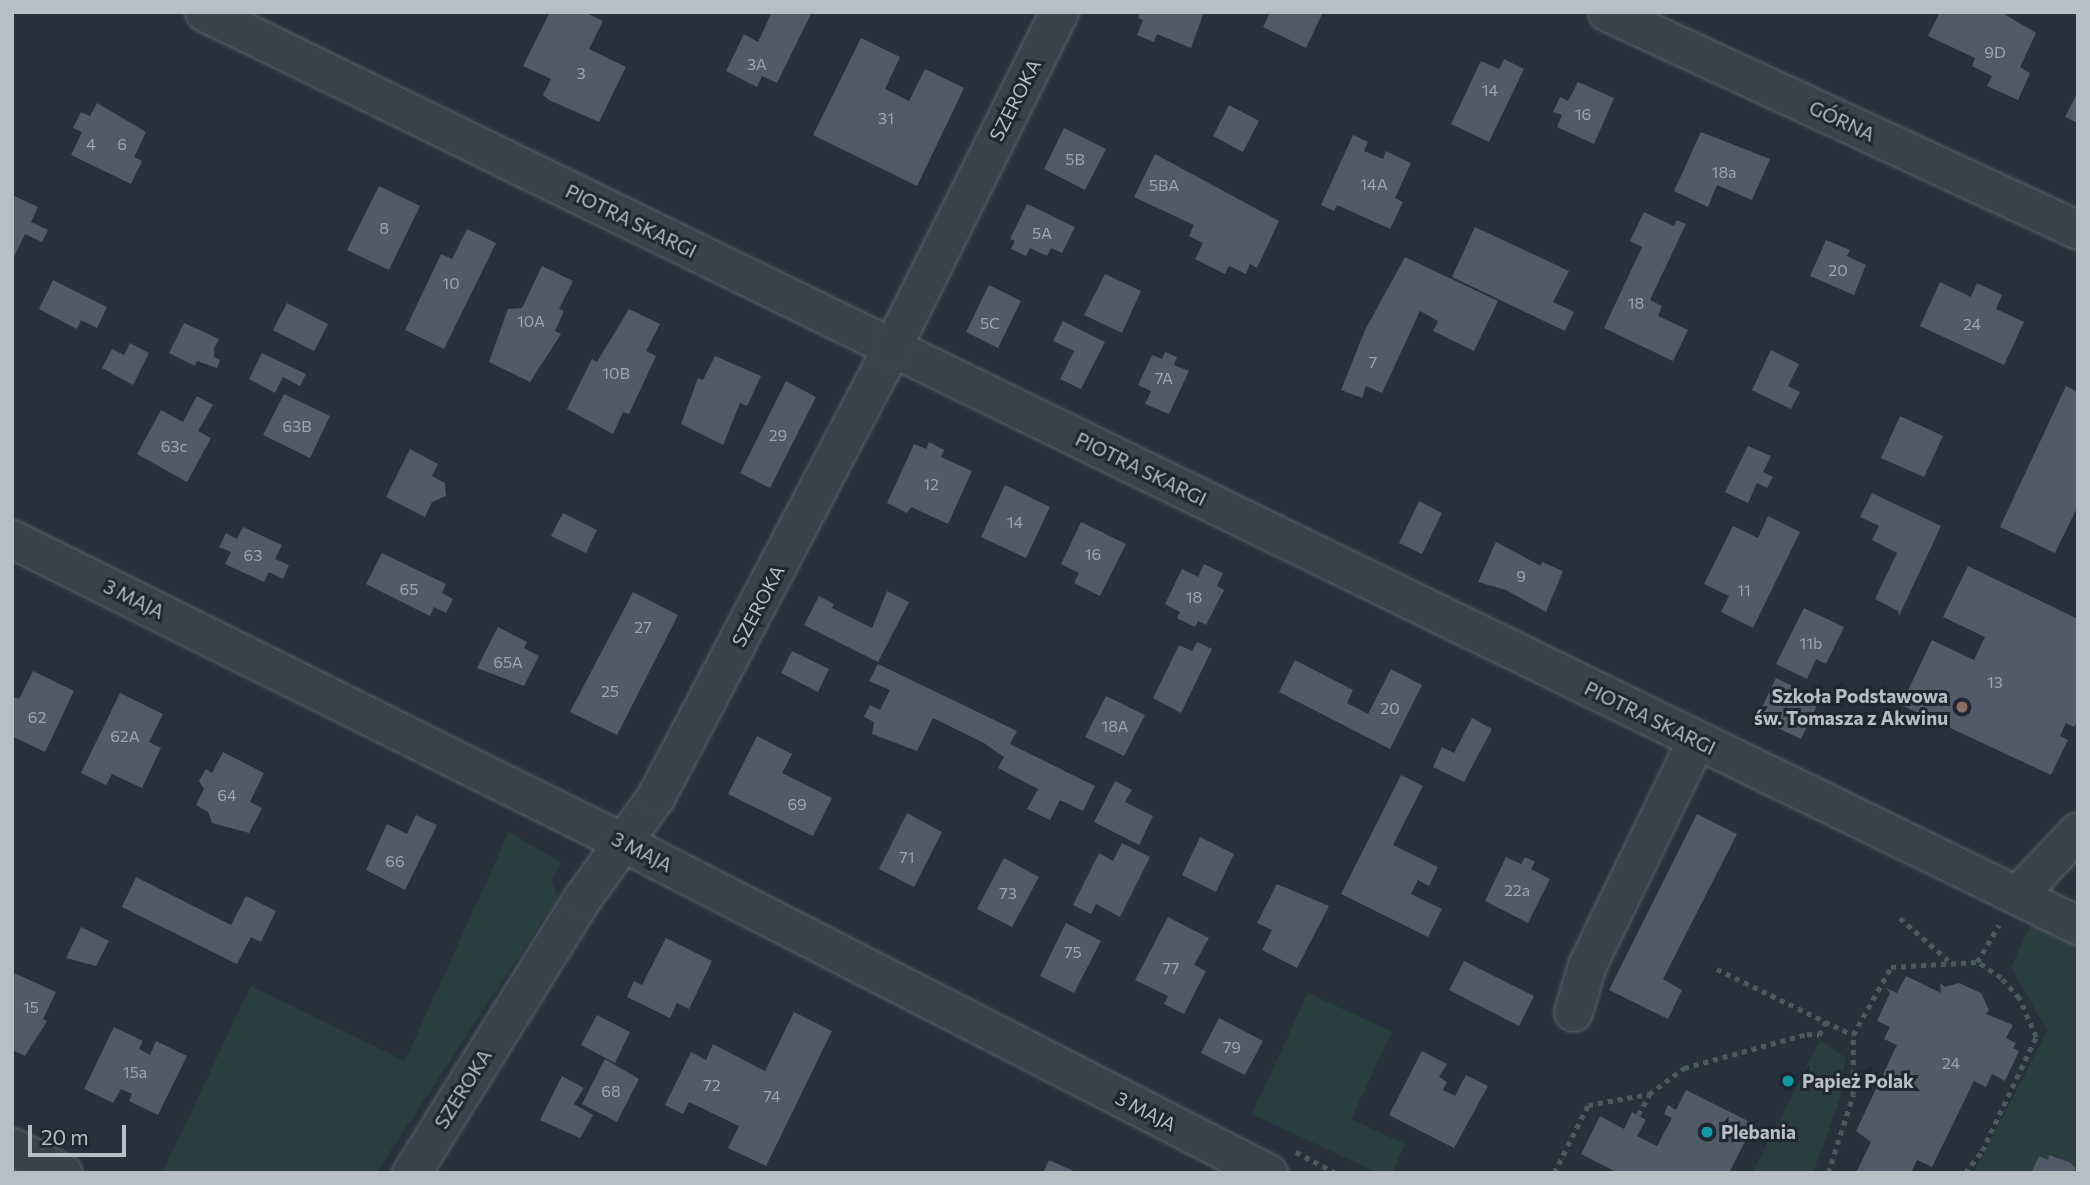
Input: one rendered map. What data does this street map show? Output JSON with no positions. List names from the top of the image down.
{
  "streets": {
    "street": [
      "SZEROKA",
      "GÓRNA",
      "PIOTRA SKARGI",
      "3 MAJA"
    ]
  },
  "crossings": [
    ["SZEROKA", "PIOTRA SKARGI"],
    ["SZEROKA", "3 MAJA"]
  ],
  "places": ["Szkoła Podstawowa św. Tomasza z Akwinu", "Papież Polak", "Plebania"],
  "house_numbers": [
    "9D",
    "3A",
    "3",
    "14",
    "16",
    "31",
    "4",
    "6",
    "5B",
    "18a",
    "14A",
    "5BA",
    "8",
    "5A",
    "20",
    "10",
    "18",
    "10A",
    "5C",
    "24",
    "7",
    "10B",
    "7A",
    "63B",
    "29",
    "63c",
    "12",
    "14",
    "16",
    "63",
    "9",
    "65",
    "11",
    "18",
    "27",
    "11b",
    "65A",
    "13",
    "25",
    "20",
    "62",
    "18A",
    "62A",
    "64",
    "69",
    "71",
    "66",
    "22a",
    "73",
    "75",
    "77",
    "15",
    "79",
    "24",
    "15a",
    "72",
    "68",
    "74"
  ],
  "scale_bar": "20 m"
}
